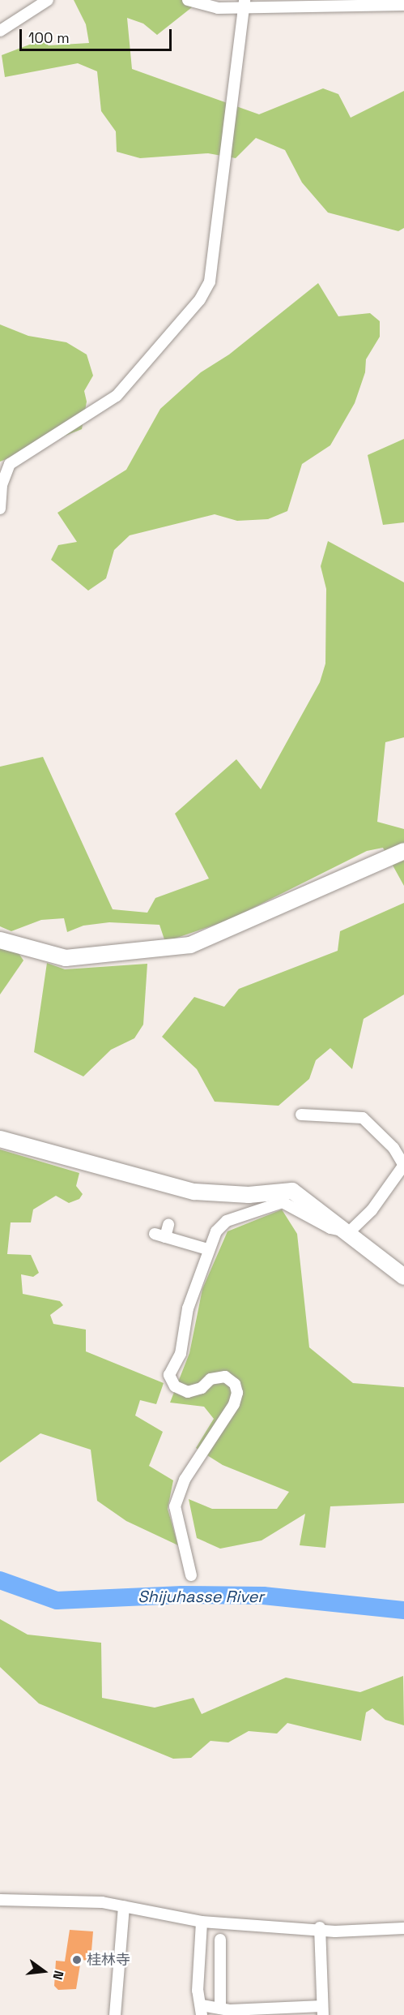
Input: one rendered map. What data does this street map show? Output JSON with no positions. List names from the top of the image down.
{
  "water": ["Shijuhasse River"],
  "places": ["桂林寺"],
  "scale_bar": "100 m",
  "north": "right"
}
